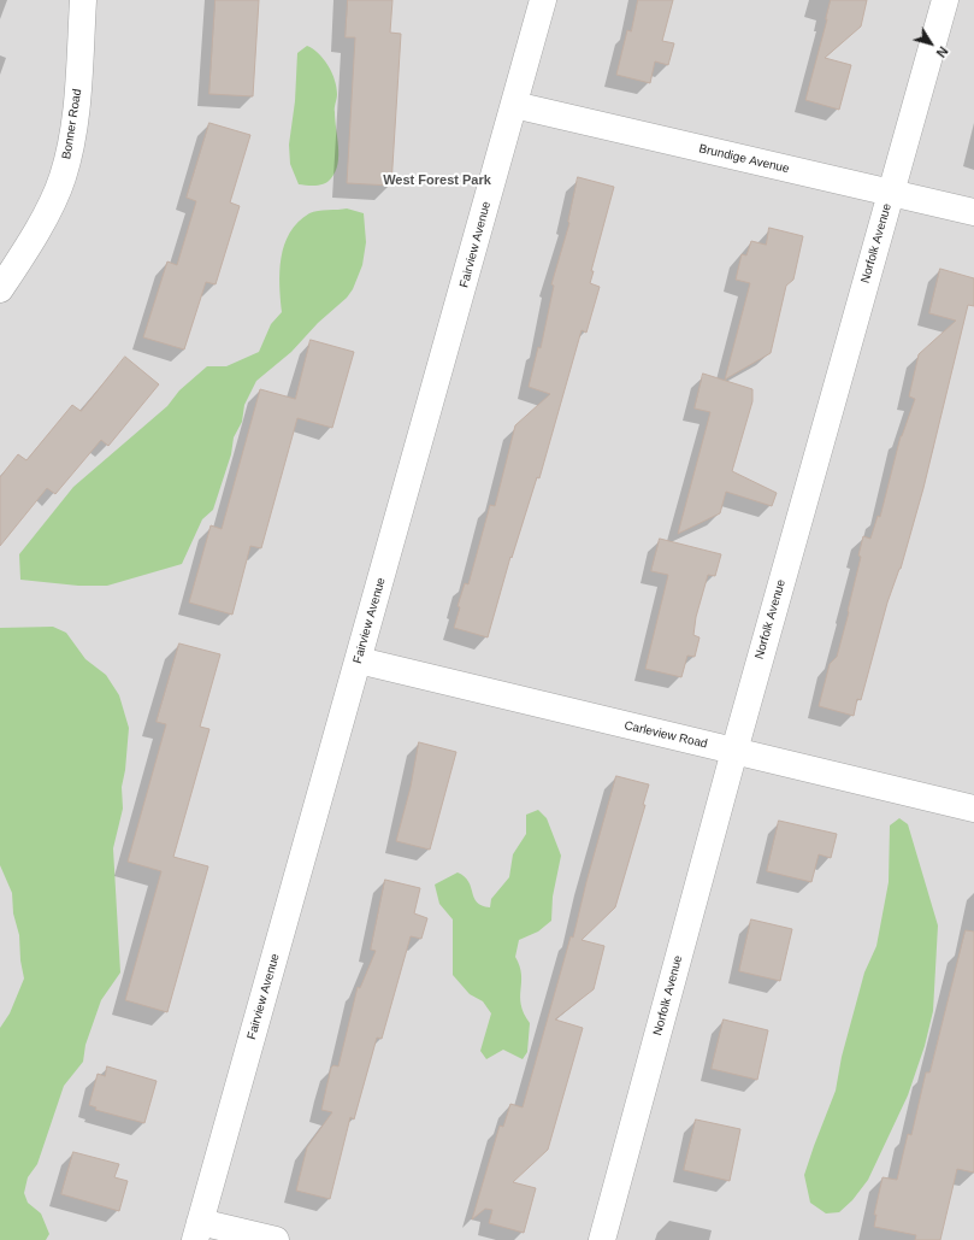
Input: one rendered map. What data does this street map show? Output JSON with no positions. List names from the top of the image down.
{
  "streets": {
    "street": [
      "Bonner Road",
      "Brundige Avenue",
      "Norfolk Avenue",
      "Fairview Avenue",
      "Carleview Road"
    ]
  },
  "crossings": [
    ["Brundige Avenue", "Norfolk Avenue"],
    ["Brundige Avenue", "Fairview Avenue"],
    ["Norfolk Avenue", "Carleview Road"],
    ["Fairview Avenue", "Carleview Road"]
  ],
  "districts": ["West Forest Park"],
  "north": "bottom right"
}
